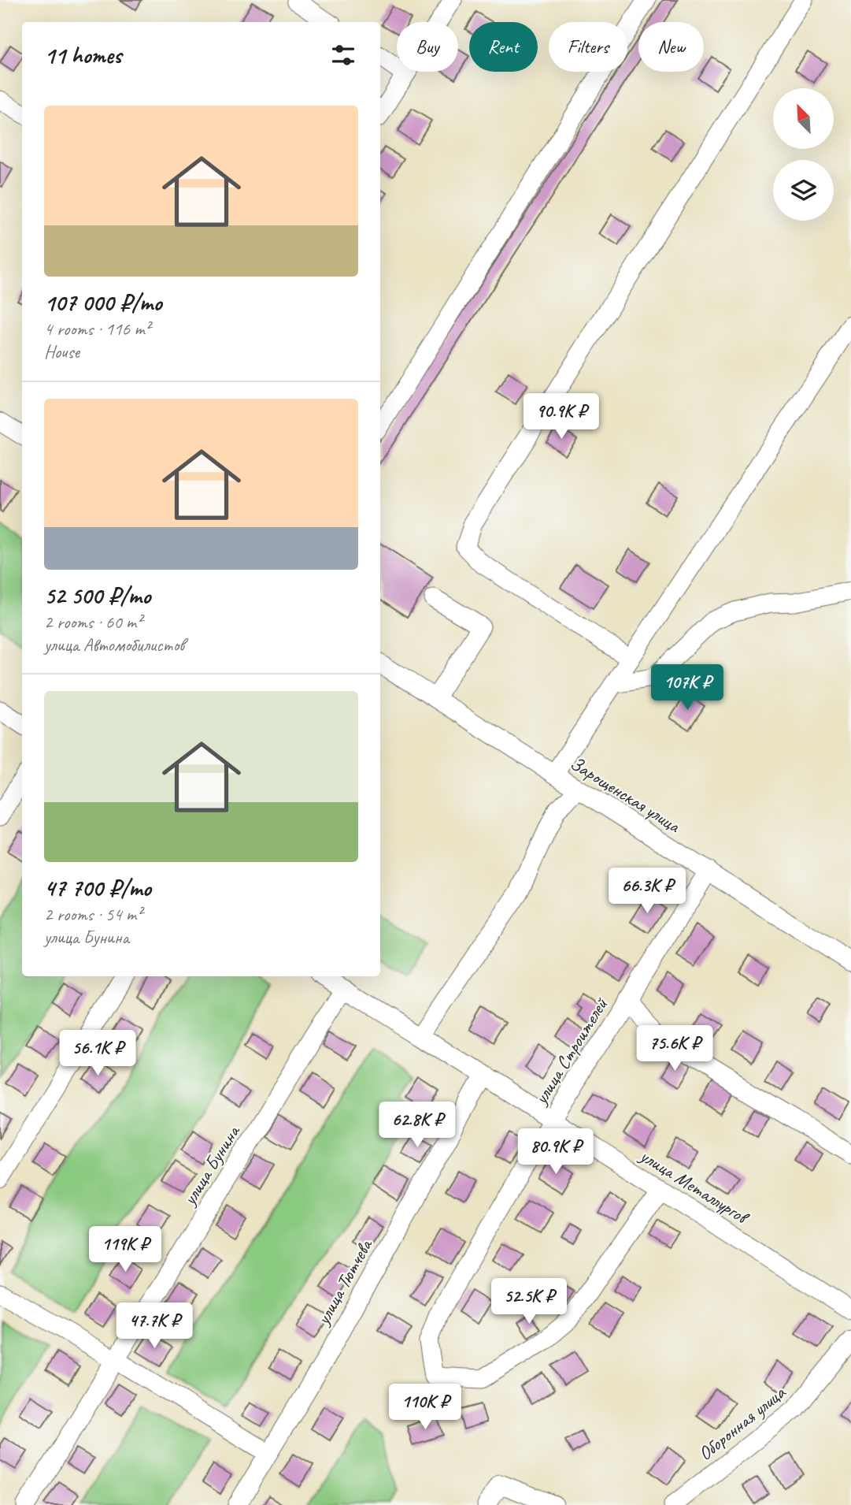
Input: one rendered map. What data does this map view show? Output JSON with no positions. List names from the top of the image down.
{
  "streets": {
    "street": [
      "Зарощенская улица",
      "улица Строителей",
      "улица Бунина",
      "улица Металлургов",
      "улица Тютчева",
      "Оборонная улица"
    ]
  },
  "crossings": [
    ["Зарощенская улица", "улица Строителей"],
    ["улица Строителей", "улица Металлургов"],
    ["улица Бунина", "улица Металлургов"],
    ["улица Металлургов", "улица Тютчева"]
  ],
  "north": "top left",
  "page": {
    "chip": [
      "Buy",
      "Rent",
      "Filters",
      "New"
    ],
    "heading": "11 homes",
    "list": [
      {
        "name": "107 000 ₽/mo",
        "note": "4 rooms · 116 m² · House"
      },
      {
        "name": "52 500 ₽/mo",
        "note": "2 rooms · 60 m² · улица Автомобилистов"
      },
      {
        "name": "47 700 ₽/mo",
        "note": "2 rooms · 54 m² · улица Бунина"
      }
    ],
    "price": [
      "90.9K ₽",
      "107K ₽",
      "66.3K ₽",
      "75.6K ₽",
      "56.1K ₽",
      "62.8K ₽",
      "80.9K ₽",
      "119K ₽",
      "52.5K ₽",
      "47.7K ₽",
      "110K ₽"
    ]
  }
}
